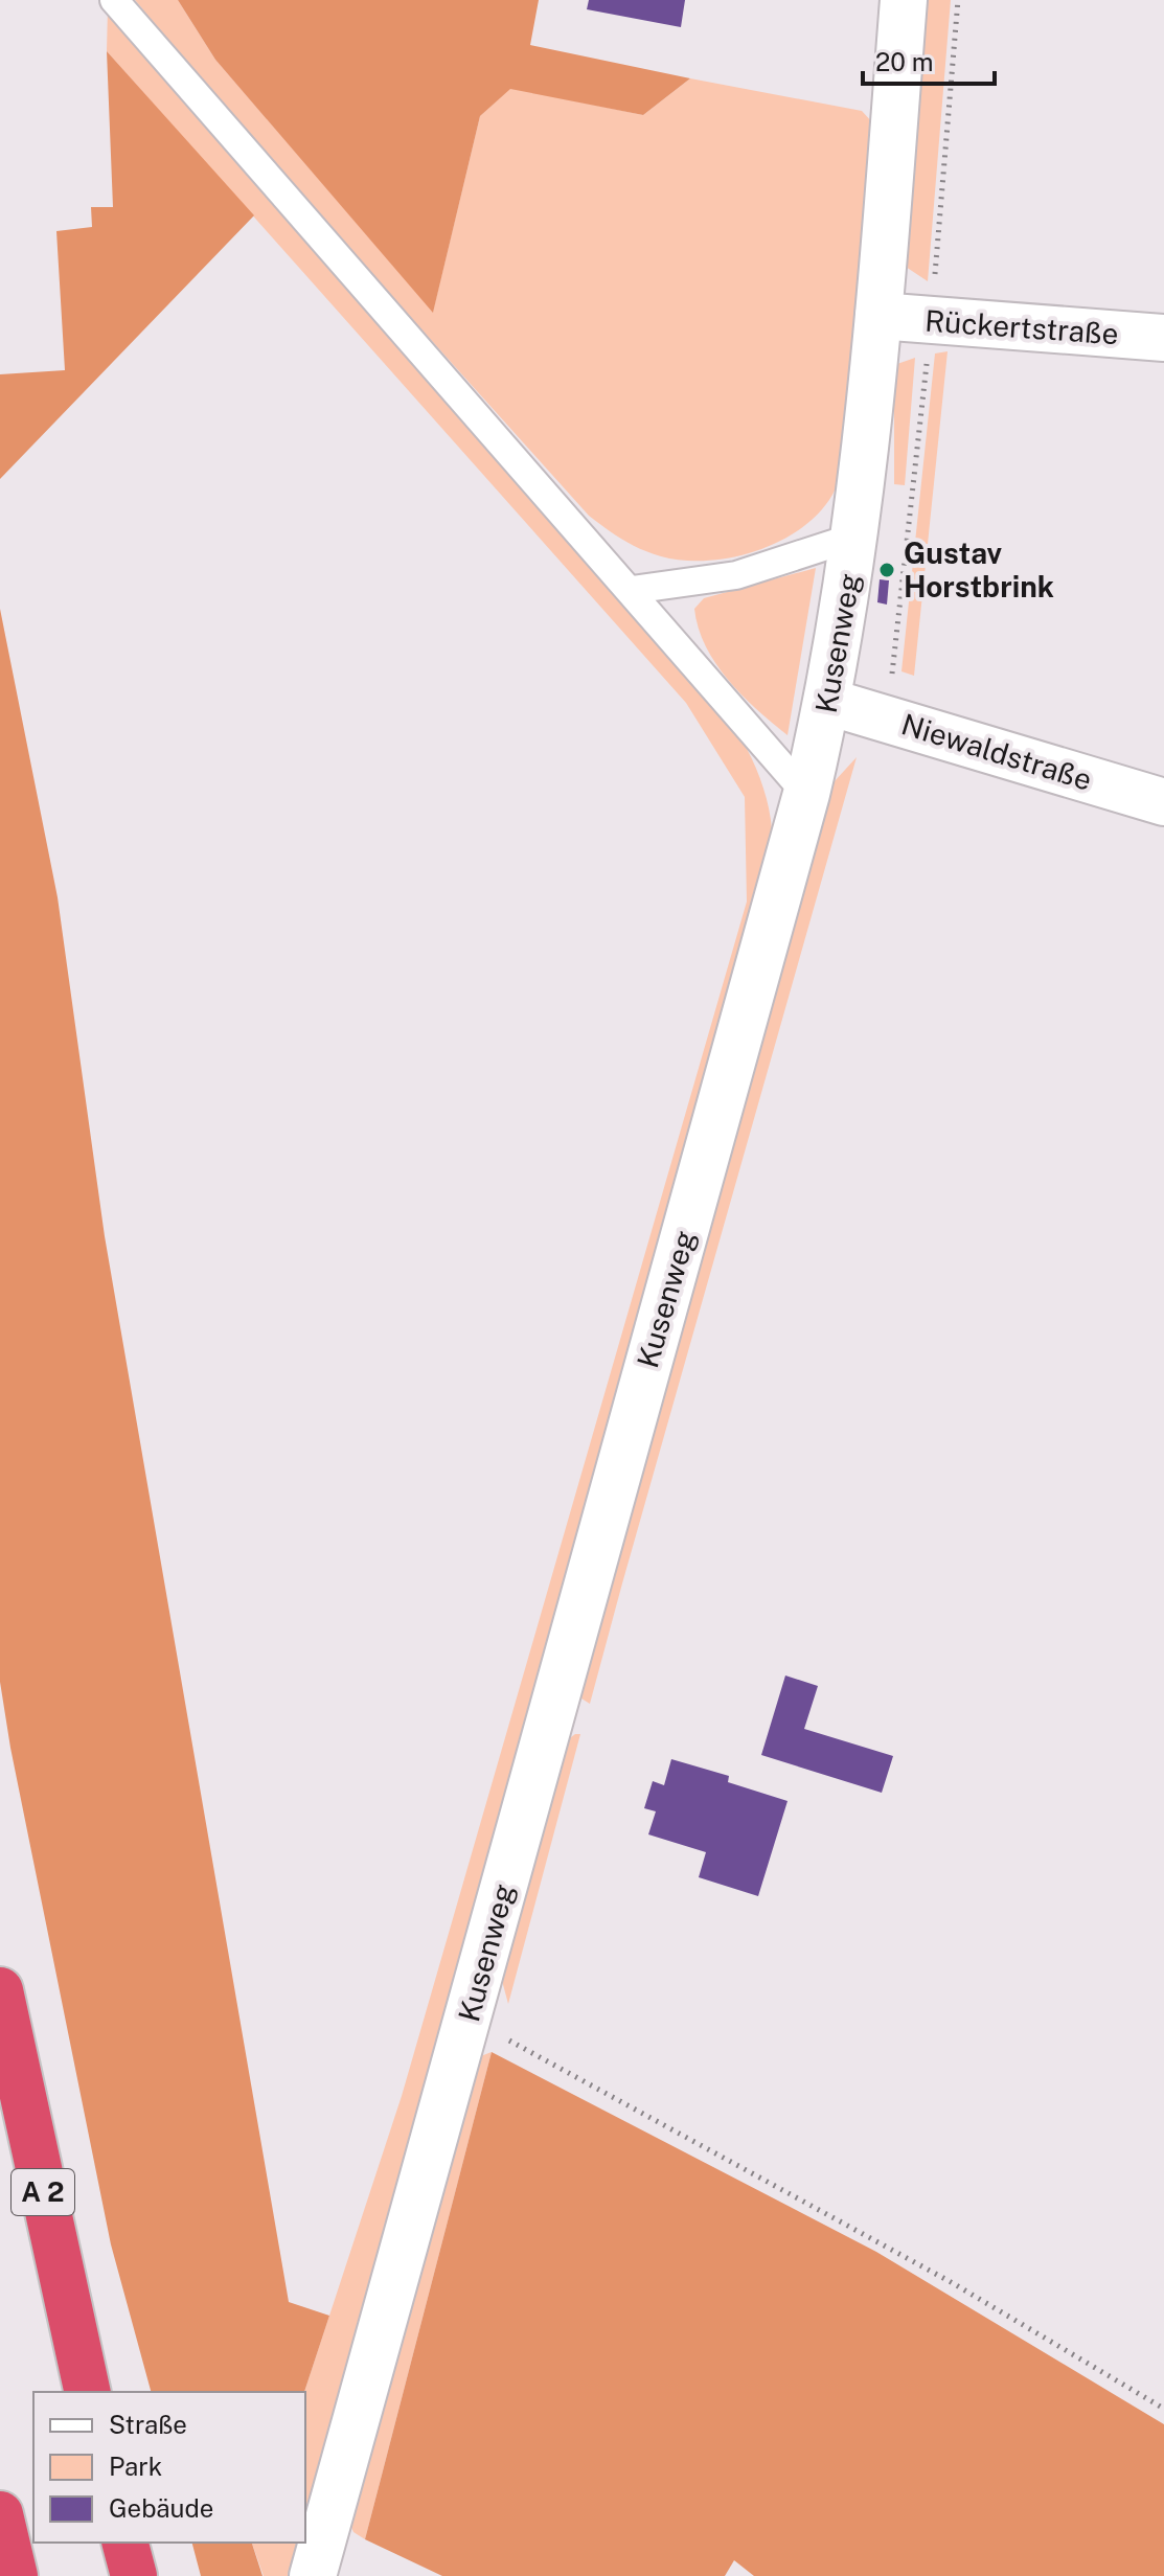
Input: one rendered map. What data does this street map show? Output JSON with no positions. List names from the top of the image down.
{
  "streets": {
    "highway": ["A 2"],
    "street": ["Rückertstraße", "Kusenweg", "Niewaldstraße"]
  },
  "crossings": [
    ["Rückertstraße", "Kusenweg"],
    ["Kusenweg", "Niewaldstraße"]
  ],
  "places": ["Gustav Horstbrink"],
  "legend": ["Straße", "Park", "Gebäude"],
  "scale_bar": "20 m"
}
